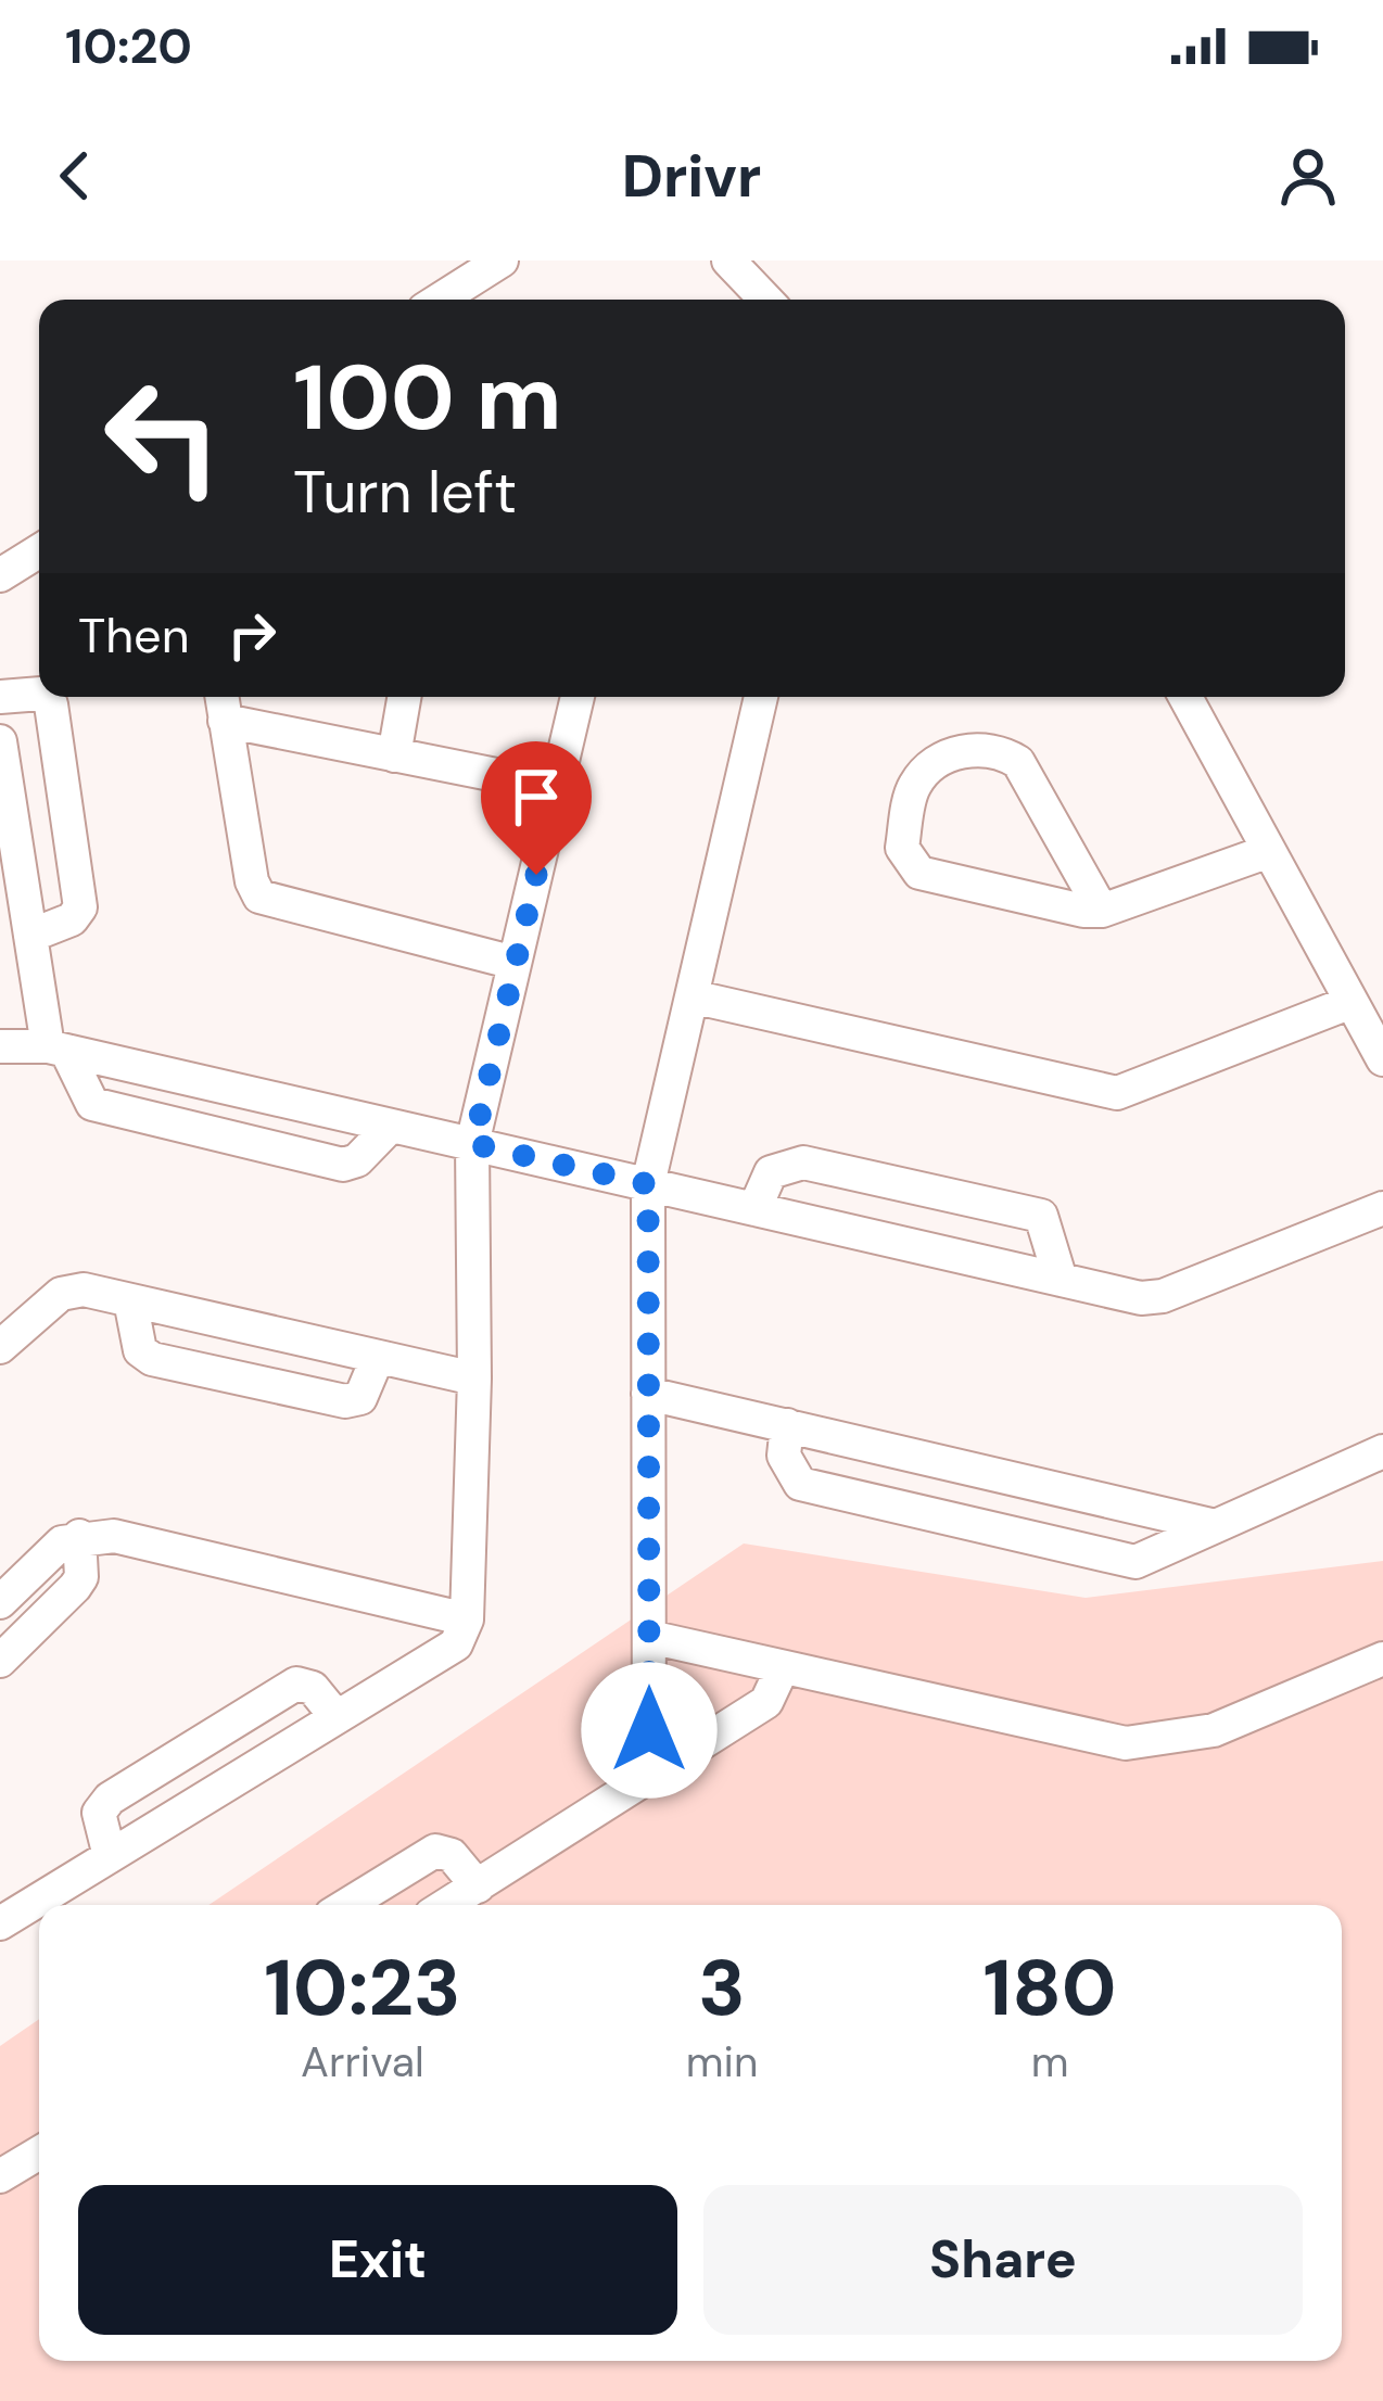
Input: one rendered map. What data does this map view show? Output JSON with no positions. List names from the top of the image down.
{
  "page": {
    "status": "10:20",
    "header": "Drivr",
    "turn": ["100 m", "Turn left"],
    "then": "Then",
    "eta": [
      "10:23",
      "Arrival",
      "3",
      "min",
      "180",
      "m"
    ],
    "buttons": ["Exit", "Share"]
  }
}
